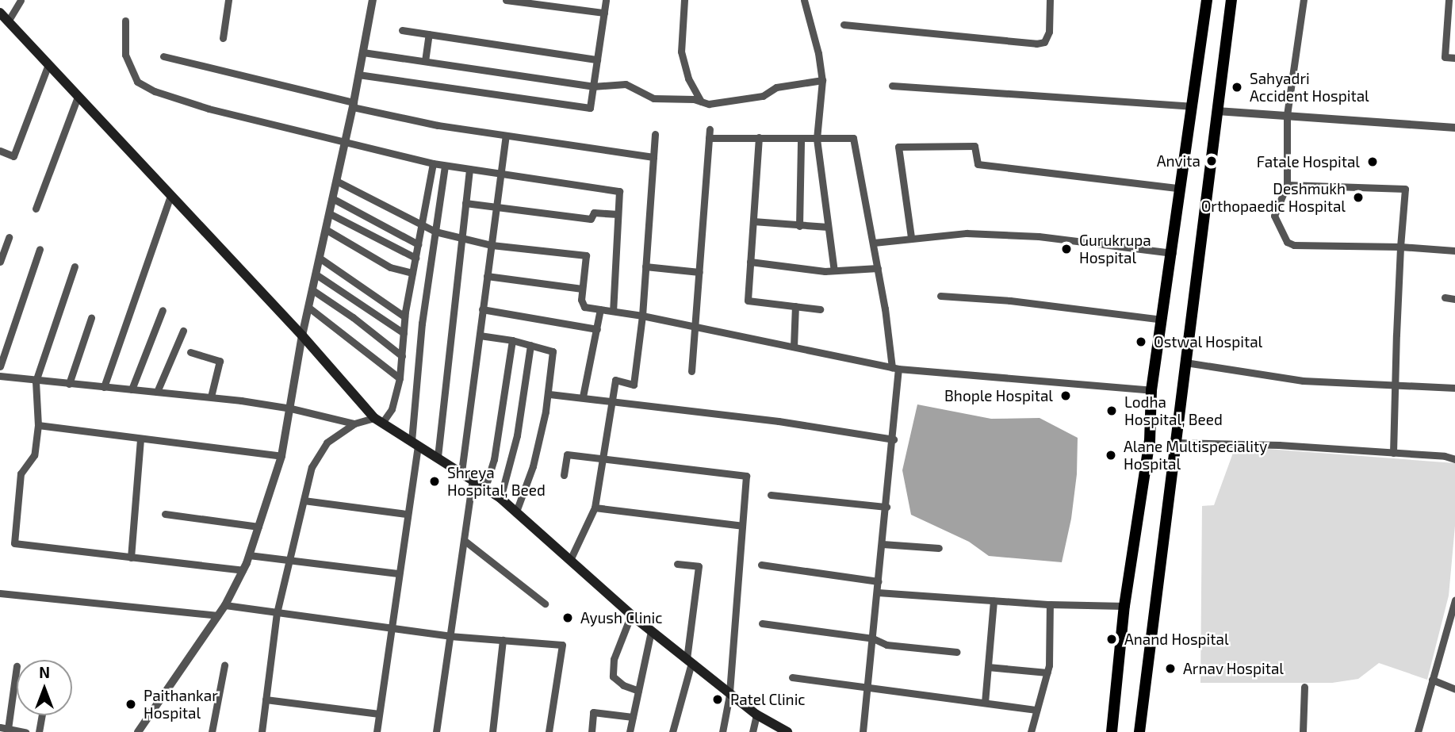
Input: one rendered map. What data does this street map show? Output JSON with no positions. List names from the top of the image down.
{
  "places": [
    "Sahyadri Accident Hospital",
    "Anvita",
    "Fatale Hospital",
    "Deshmukh Orthopaedic Hospital",
    "Gurukrupa Hospital",
    "Ostwal Hospital",
    "Bhople Hospital",
    "Lodha Hospital, Beed",
    "Alane Multispeciality Hospital",
    "Shreya Hospital, Beed",
    "Ayush Clinic",
    "Anand Hospital",
    "Arnav Hospital",
    "Patel Clinic",
    "Paithankar Hospital"
  ],
  "north": "top"
}
